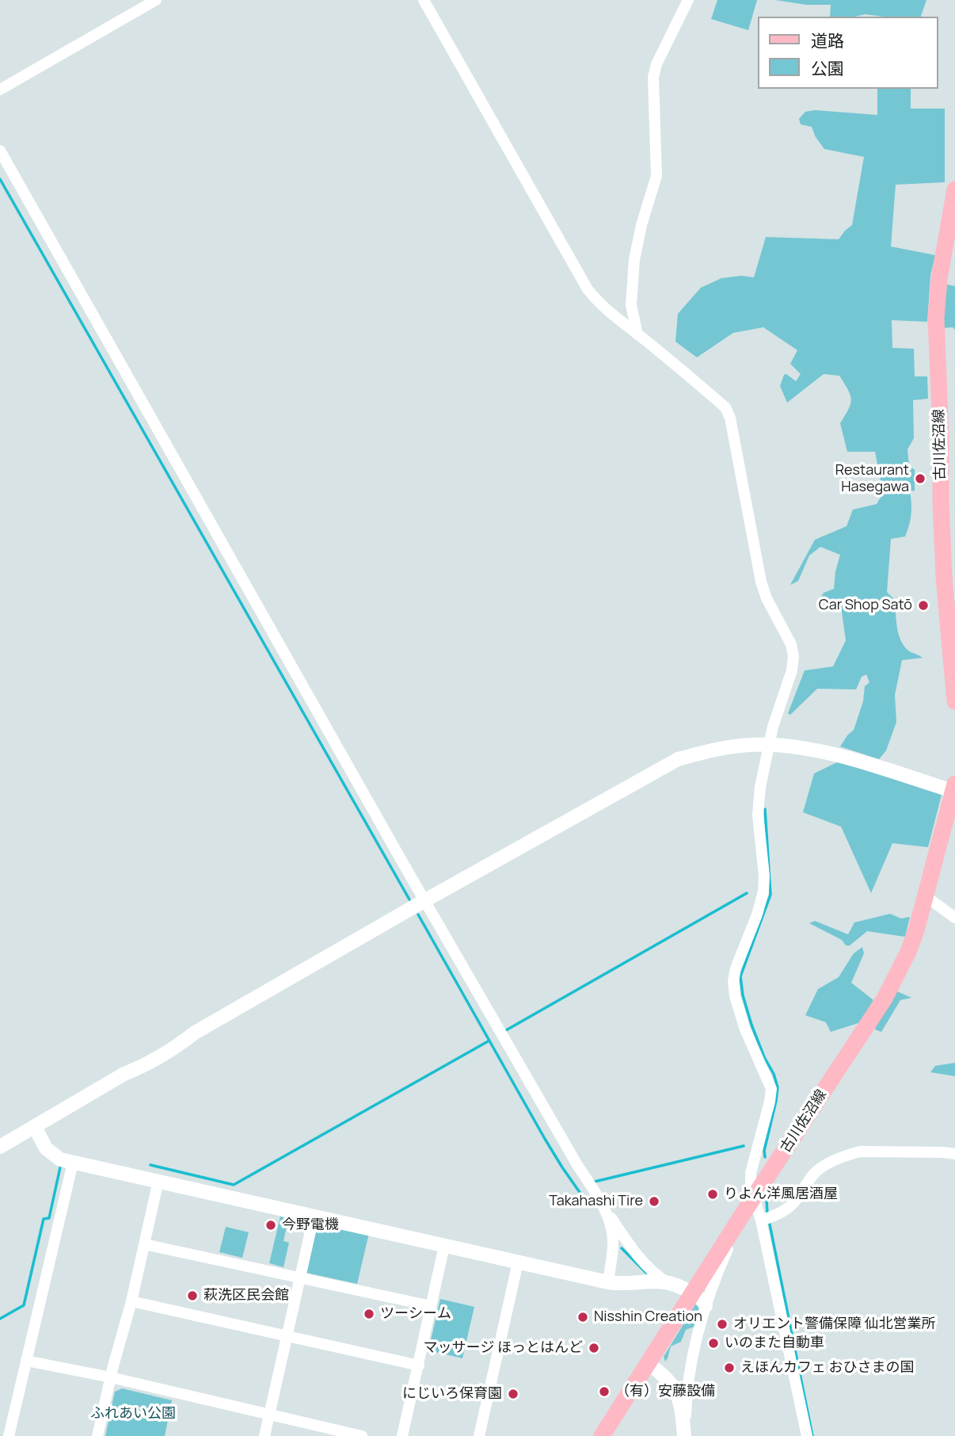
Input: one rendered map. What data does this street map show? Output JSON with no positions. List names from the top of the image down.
{
  "streets": {
    "main road": ["古川佐沼線"]
  },
  "parks": ["ふれあい公園"],
  "places": [
    "Restaurant Hasegawa",
    "Car Shop Satō",
    "りよん洋風居酒屋",
    "Takahashi Tire",
    "今野電機",
    "萩洗区民会館",
    "ツーシーム",
    "Nisshin Creation",
    "オリエント警備保障 仙北営業所",
    "いのまた自動車",
    "マッサージ ほっとはんど",
    "えほんカフェ おひさまの国",
    "（有）安藤設備",
    "にじいろ保育園"
  ],
  "legend": ["道路", "公園"]
}
